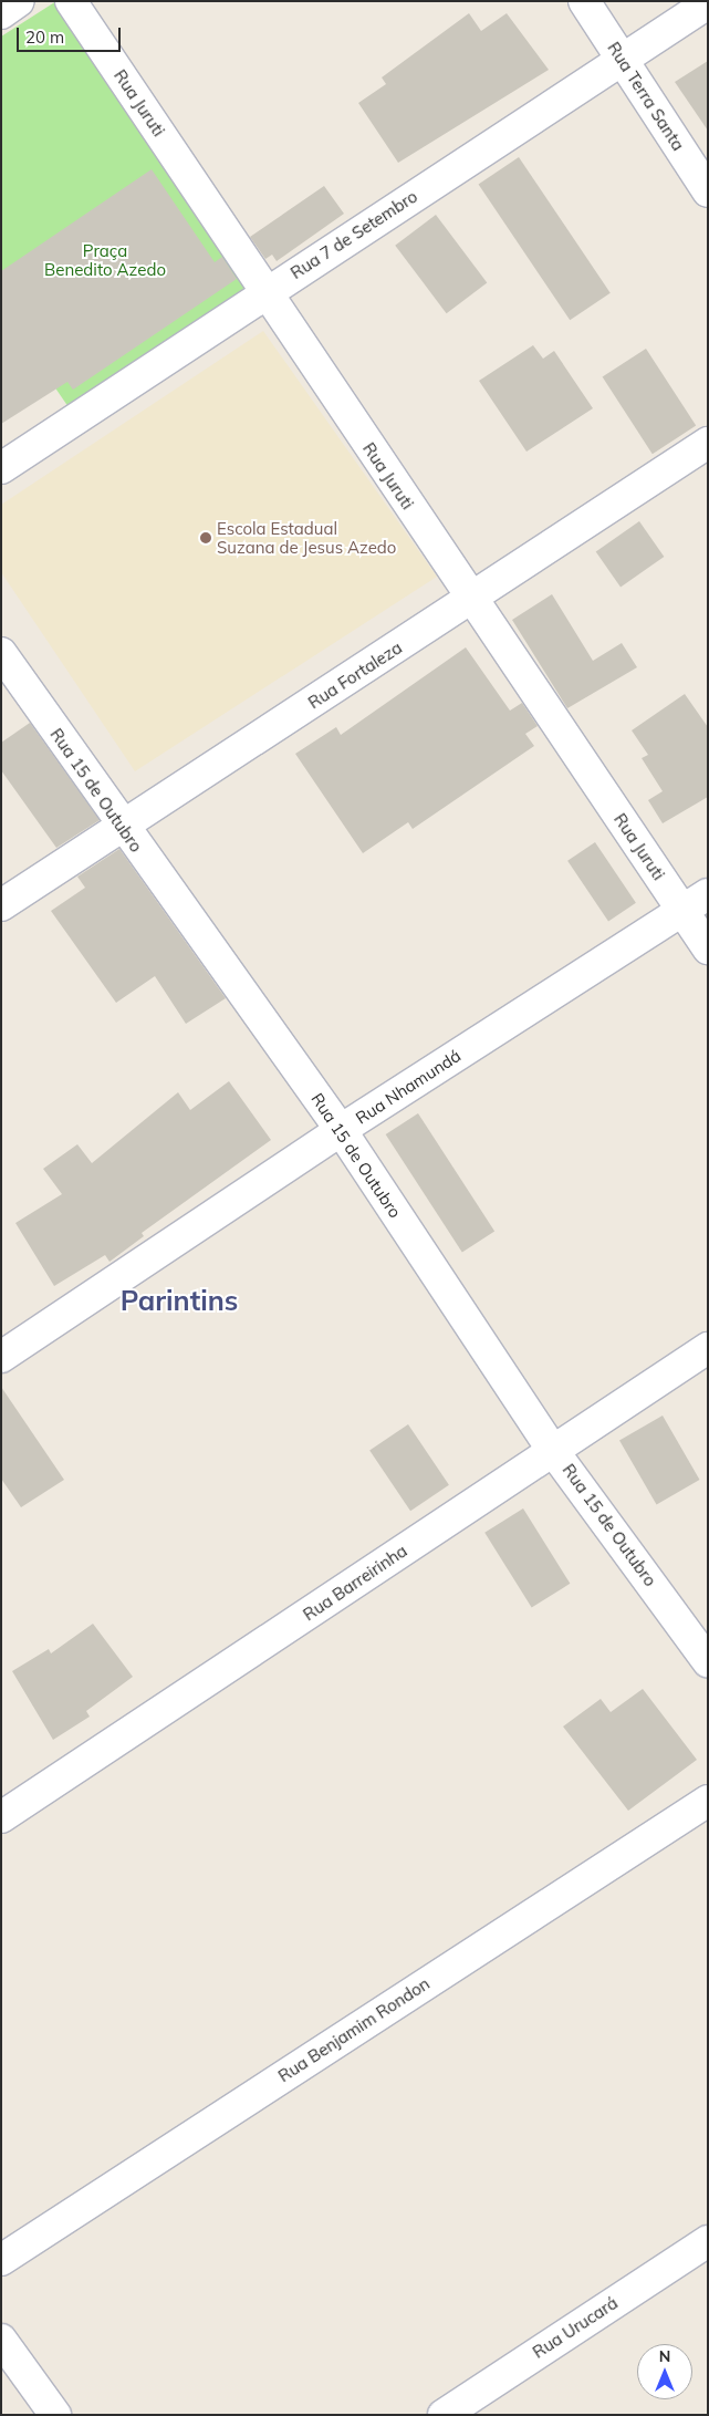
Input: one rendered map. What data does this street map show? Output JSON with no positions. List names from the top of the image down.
{
  "streets": {
    "street": [
      "Rua Terra Santa",
      "Rua Juruti",
      "Rua 7 de Setembro",
      "Rua Fortaleza",
      "Rua 15 de Outubro",
      "Rua Nhamundá",
      "Rua Barreirinha",
      "Rua Benjamim Rondon",
      "Rua Urucará"
    ]
  },
  "crossings": [
    ["Rua Terra Santa", "Rua 7 de Setembro"],
    ["Rua Juruti", "Rua 7 de Setembro"],
    ["Rua Juruti", "Rua Fortaleza"],
    ["Rua Juruti", "Rua Nhamundá"],
    ["Rua Fortaleza", "Rua 15 de Outubro"],
    ["Rua 15 de Outubro", "Rua Nhamundá"],
    ["Rua 15 de Outubro", "Rua Barreirinha"]
  ],
  "districts": ["Parintins"],
  "parks": ["Praça Benedito Azedo"],
  "places": ["Escola Estadual Suzana de Jesus Azedo"],
  "scale_bar": "20 m",
  "north": "top"
}
